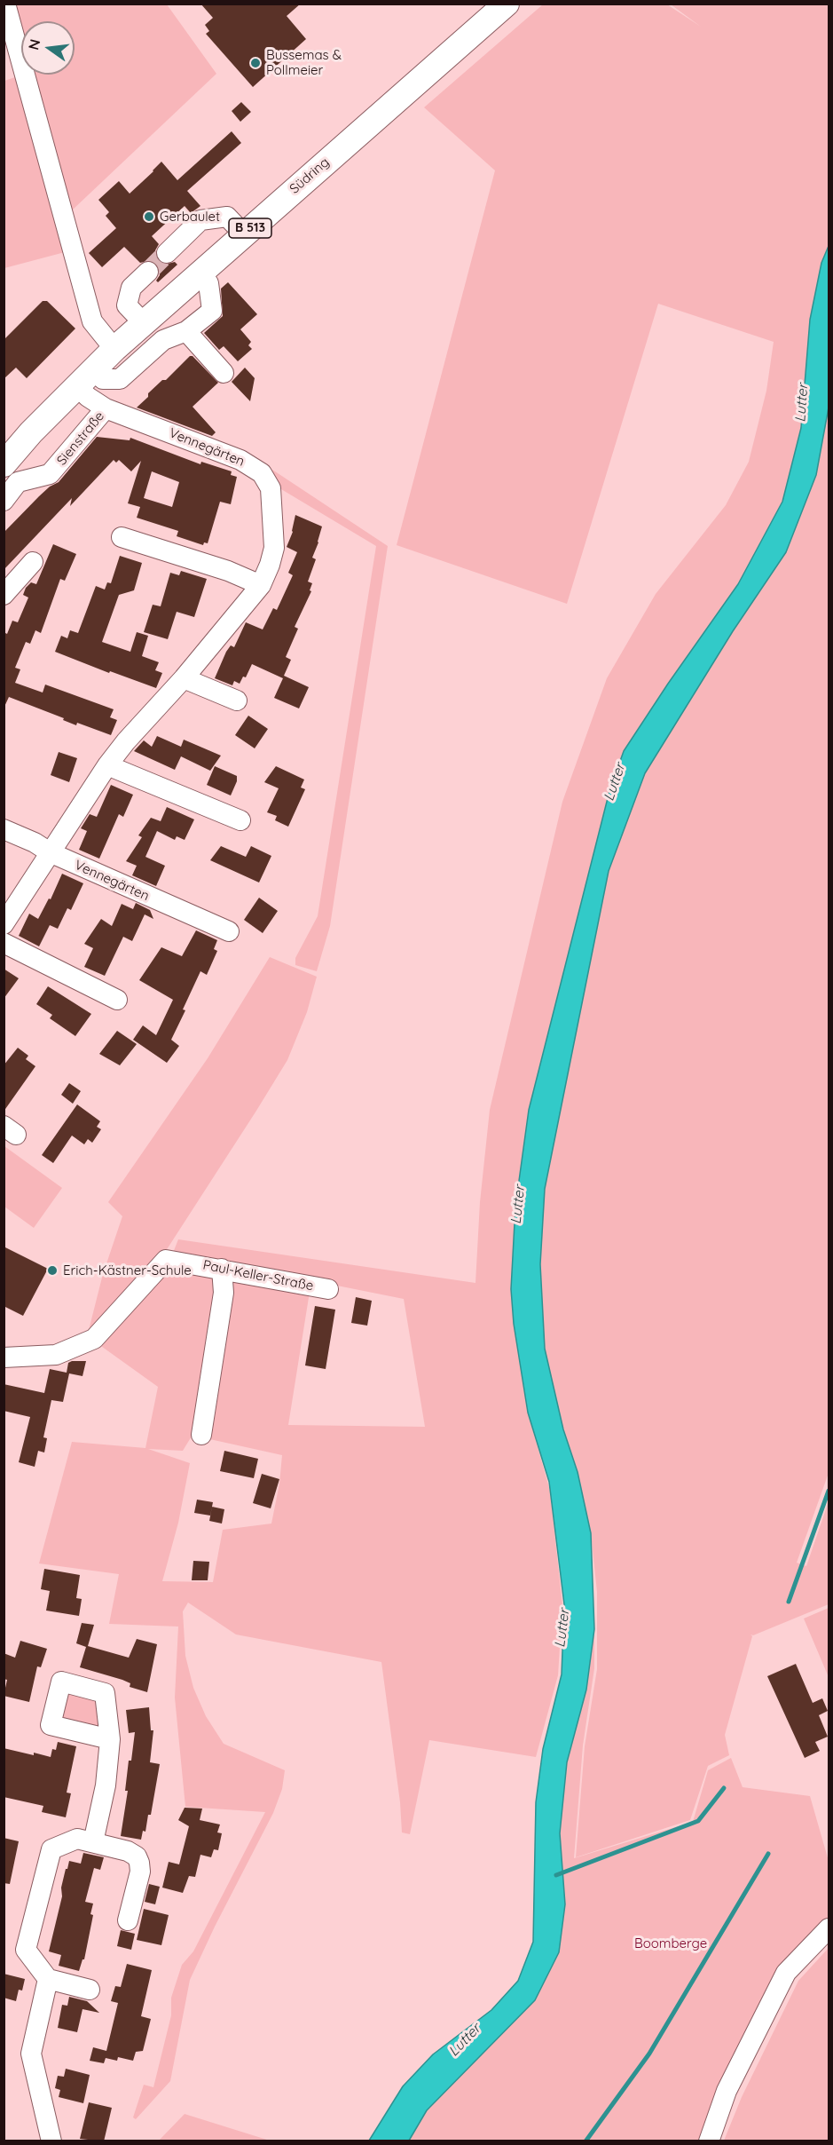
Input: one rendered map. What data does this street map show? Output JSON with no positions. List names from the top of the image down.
{
  "streets": {
    "main road": ["Südring", "B 513"],
    "street": ["Sienstraße", "Vennegärten", "Paul-Keller-Straße"]
  },
  "crossings": [
    ["Südring", "Vennegärten"],
    ["Sienstraße", "Vennegärten"]
  ],
  "water": ["Lutter"],
  "parks": ["Boomberge"],
  "places": ["Bussemas & Pollmeier", "Gerbaulet", "Erich-Kästner-Schule"],
  "north": "left"
}
